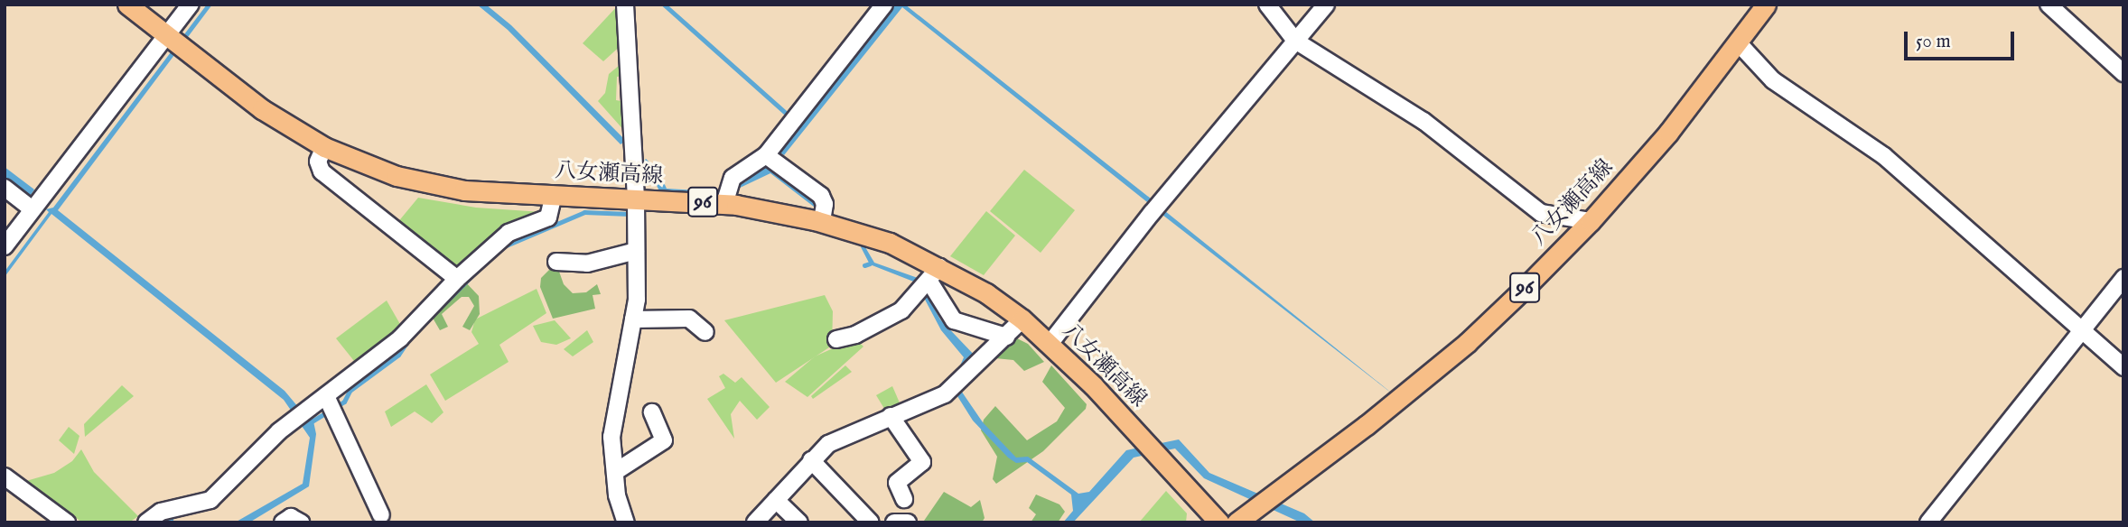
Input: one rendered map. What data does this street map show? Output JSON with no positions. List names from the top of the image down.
{
  "streets": {
    "main road": ["八女瀬高線", "96"]
  },
  "scale_bar": "50 m"
}
